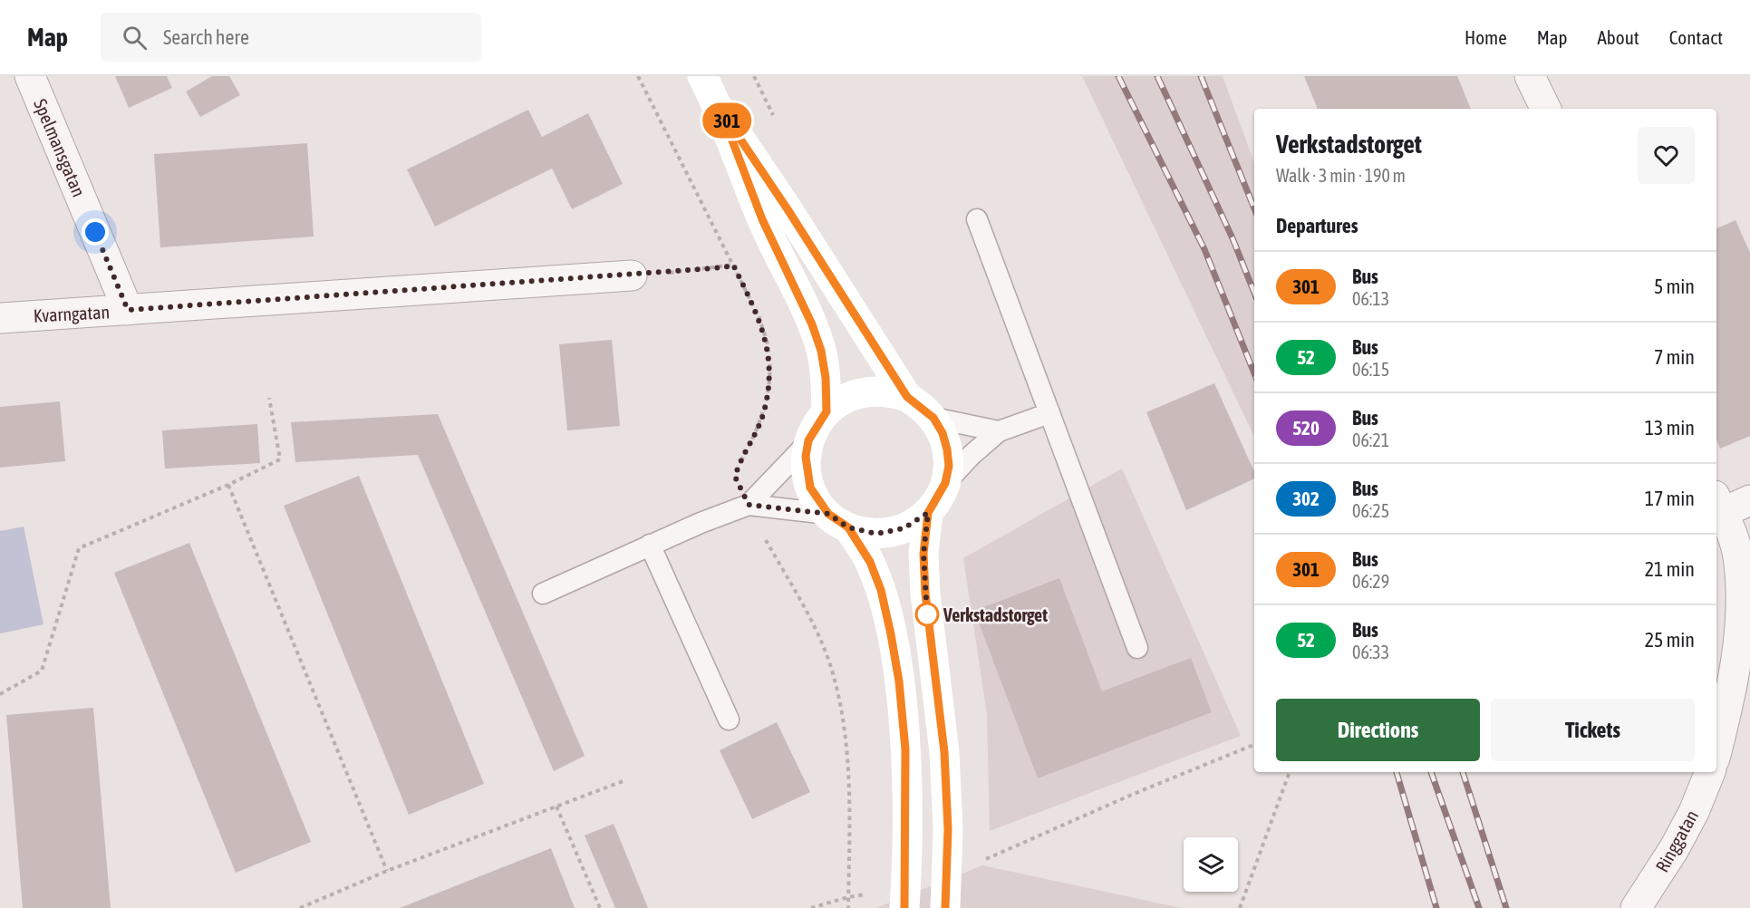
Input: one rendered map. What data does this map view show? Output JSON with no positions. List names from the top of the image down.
{
  "streets": {
    "street": ["Spelmansgatan", "Kvarngatan", "Ringgatan"]
  },
  "crossings": [
    ["Spelmansgatan", "Kvarngatan"]
  ],
  "places": ["Verkstadstorget"],
  "lines": ["bus line 301"],
  "page": {
    "header": "Map",
    "search": "Search here",
    "nav": [
      "Home",
      "Map",
      "About",
      "Contact"
    ],
    "on_map": "301",
    "heading": [
      ["Verkstadstorget", "Walk · 3 min · 190 m"],
      "Departures"
    ],
    "list": [
      {
        "mark": "301",
        "name": "Bus",
        "note": "06:13",
        "value": "5 min"
      },
      {
        "mark": "52",
        "name": "Bus",
        "note": "06:15",
        "value": "7 min"
      },
      {
        "mark": "520",
        "name": "Bus",
        "note": "06:21",
        "value": "13 min"
      },
      {
        "mark": "302",
        "name": "Bus",
        "note": "06:25",
        "value": "17 min"
      },
      {
        "mark": "301",
        "name": "Bus",
        "note": "06:29",
        "value": "21 min"
      },
      {
        "mark": "52",
        "name": "Bus",
        "note": "06:33",
        "value": "25 min"
      }
    ],
    "buttons": ["Directions", "Tickets"]
  }
}
